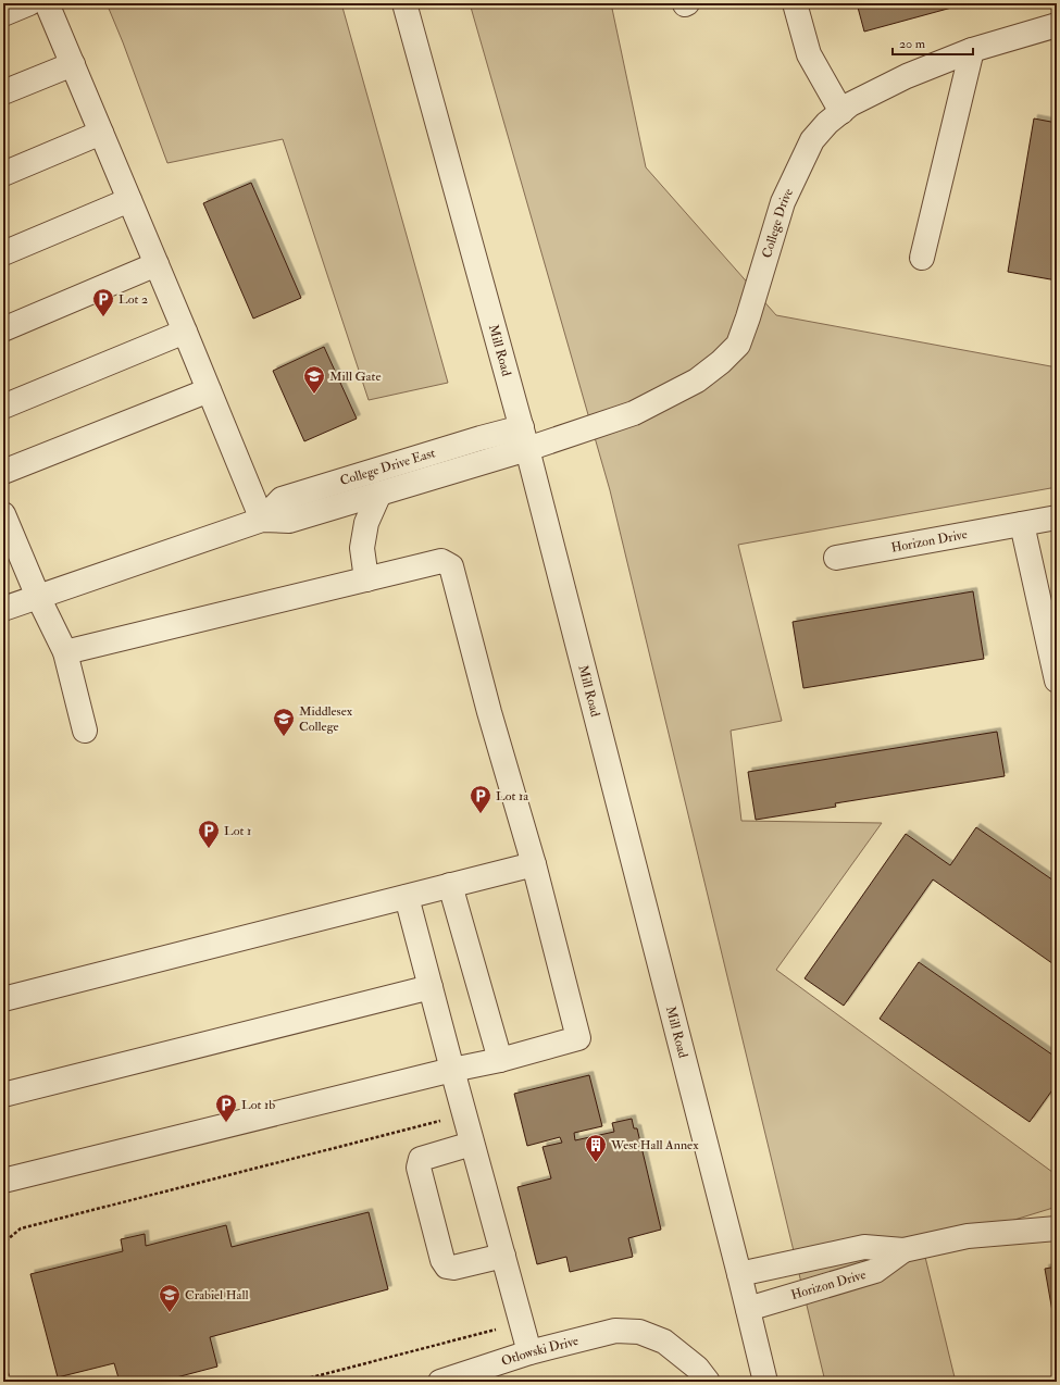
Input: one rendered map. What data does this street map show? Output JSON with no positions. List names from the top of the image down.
{
  "streets": {
    "street": [
      "College Drive",
      "Mill Road",
      "College Drive East",
      "Horizon Drive",
      "Otlowski Drive"
    ]
  },
  "crossings": [
    ["College Drive", "Mill Road"],
    ["College Drive", "College Drive East"],
    ["Mill Road", "College Drive East"],
    ["Mill Road", "Horizon Drive"]
  ],
  "places": {
    "parking": [
      "Lot 2",
      "Lot 1a",
      "Lot 1",
      "Lot 1b"
    ],
    "school or university": ["Mill Gate", "Middlesex College", "Crabiel Hall"],
    "building": ["West Hall Annex"]
  },
  "scale_bar": "20 m"
}
